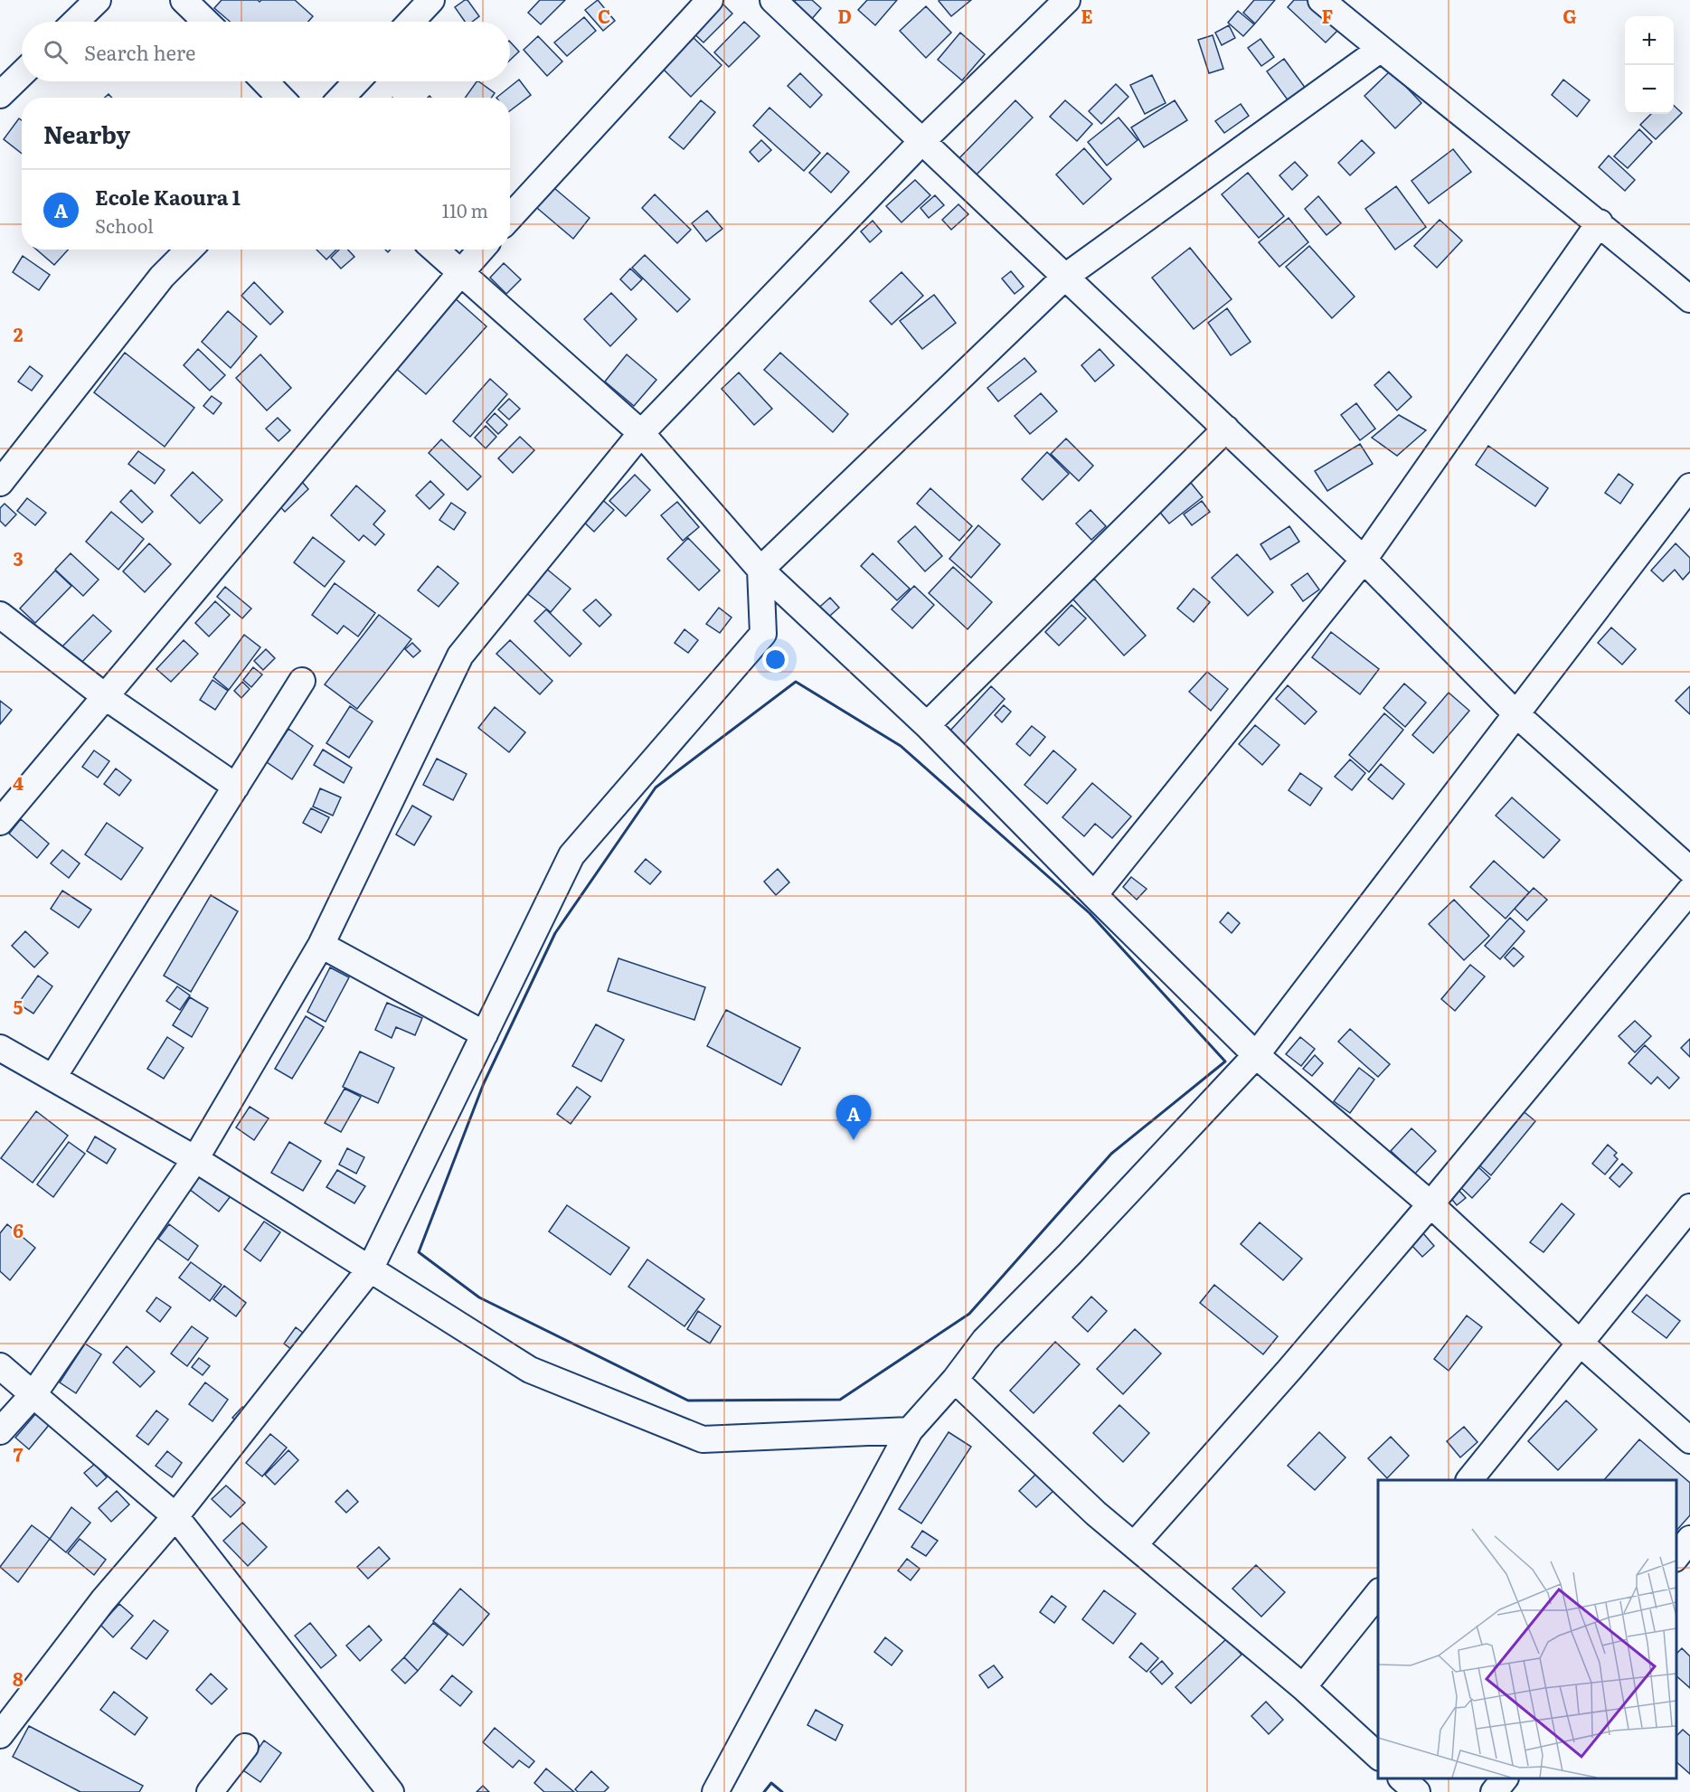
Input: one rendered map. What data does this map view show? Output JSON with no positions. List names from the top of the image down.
{
  "page": {
    "map_buttons": ["+", "−"],
    "search": "Search here",
    "heading": "Nearby",
    "list": [
      {
        "mark": "A",
        "name": "Ecole Kaoura 1",
        "note": "School",
        "value": "110 m"
      }
    ],
    "pins": "A"
  },
  "grid": {
    "columns": [
      "C",
      "D",
      "E",
      "F",
      "G"
    ],
    "rows": [
      "2",
      "3",
      "4",
      "5",
      "6",
      "7",
      "8"
    ]
  }
}
